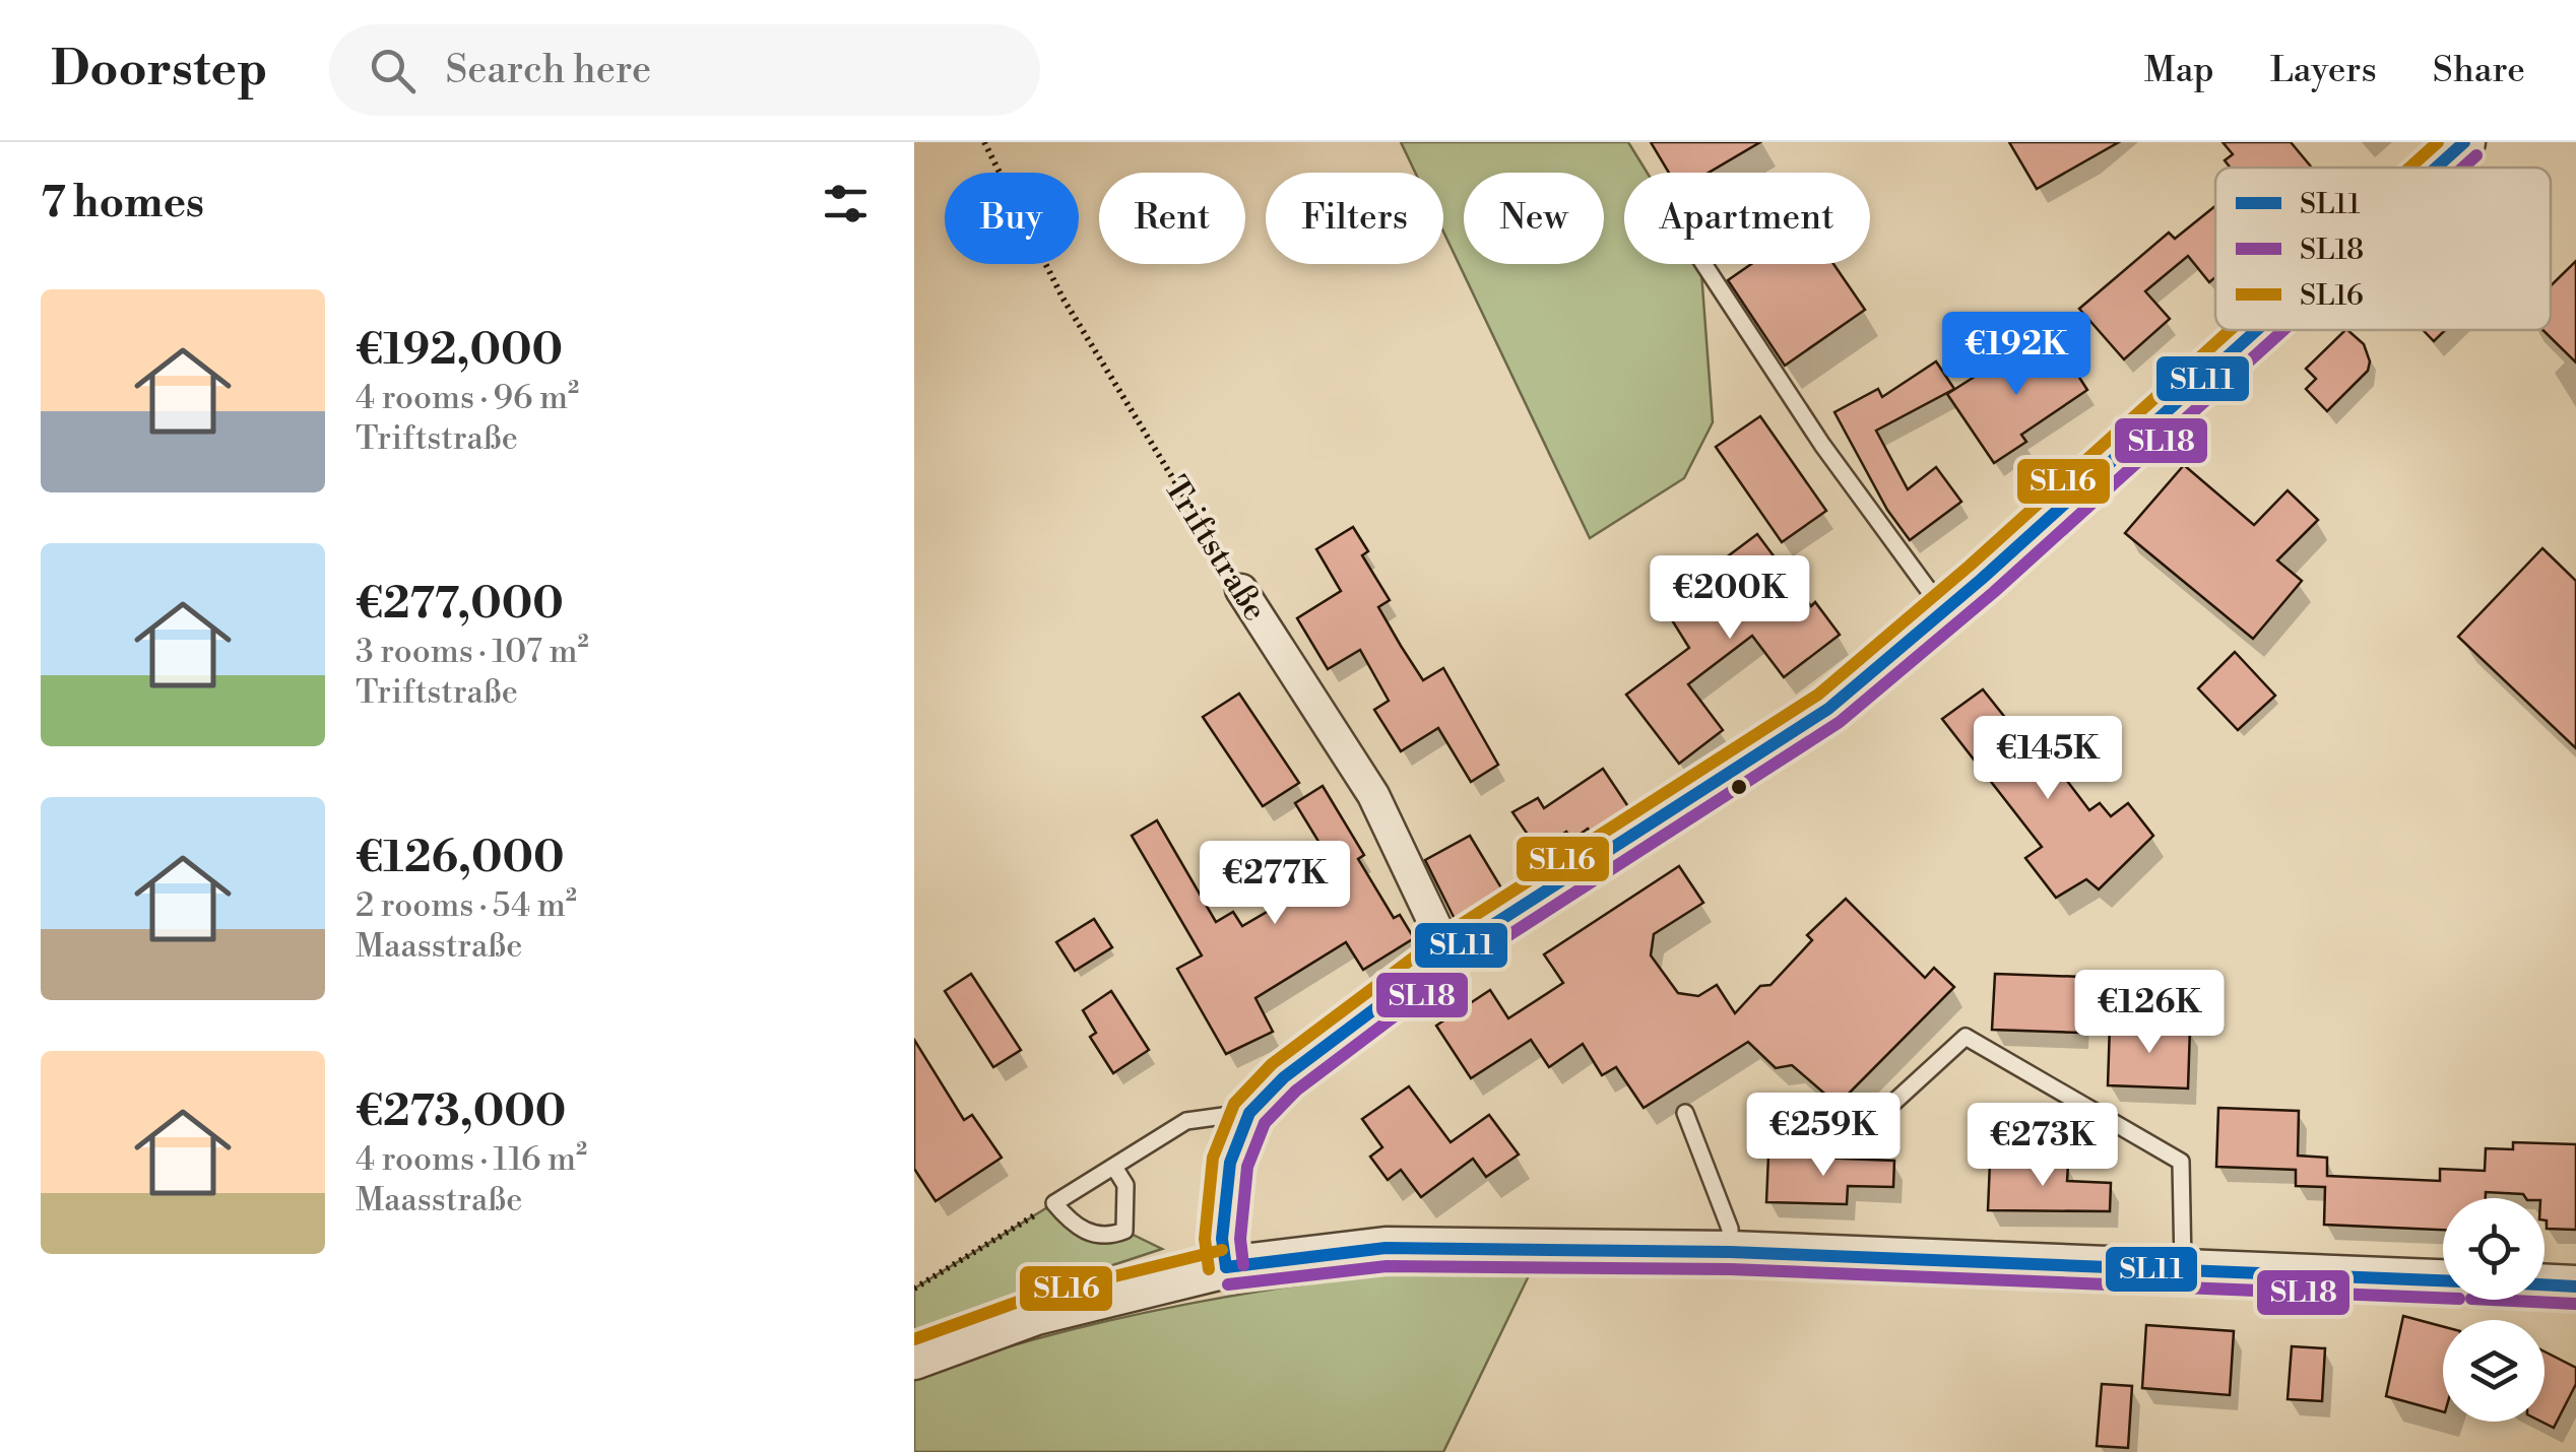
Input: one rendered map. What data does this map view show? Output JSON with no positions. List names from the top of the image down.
{
  "streets": {
    "street": ["Triftstraße"]
  },
  "lines": ["transit line SL11", "transit line SL16", "transit line SL18"],
  "legend": ["SL11", "SL18", "SL16"],
  "page": {
    "header": "Doorstep",
    "search": "Search here",
    "nav": ["Map", "Layers", "Share"],
    "heading": "7 homes",
    "chip": [
      "Buy",
      "Rent",
      "Filters",
      "New",
      "Apartment"
    ],
    "list": [
      {
        "name": "€192,000",
        "note": "4 rooms · 96 m² · Triftstraße"
      },
      {
        "name": "€277,000",
        "note": "3 rooms · 107 m² · Triftstraße"
      },
      {
        "name": "€126,000",
        "note": "2 rooms · 54 m² · Maasstraße"
      },
      {
        "name": "€273,000",
        "note": "4 rooms · 116 m² · Maasstraße"
      }
    ],
    "price": [
      "€192K",
      "€200K",
      "€145K",
      "€277K",
      "€126K",
      "€259K",
      "€273K"
    ]
  }
}
